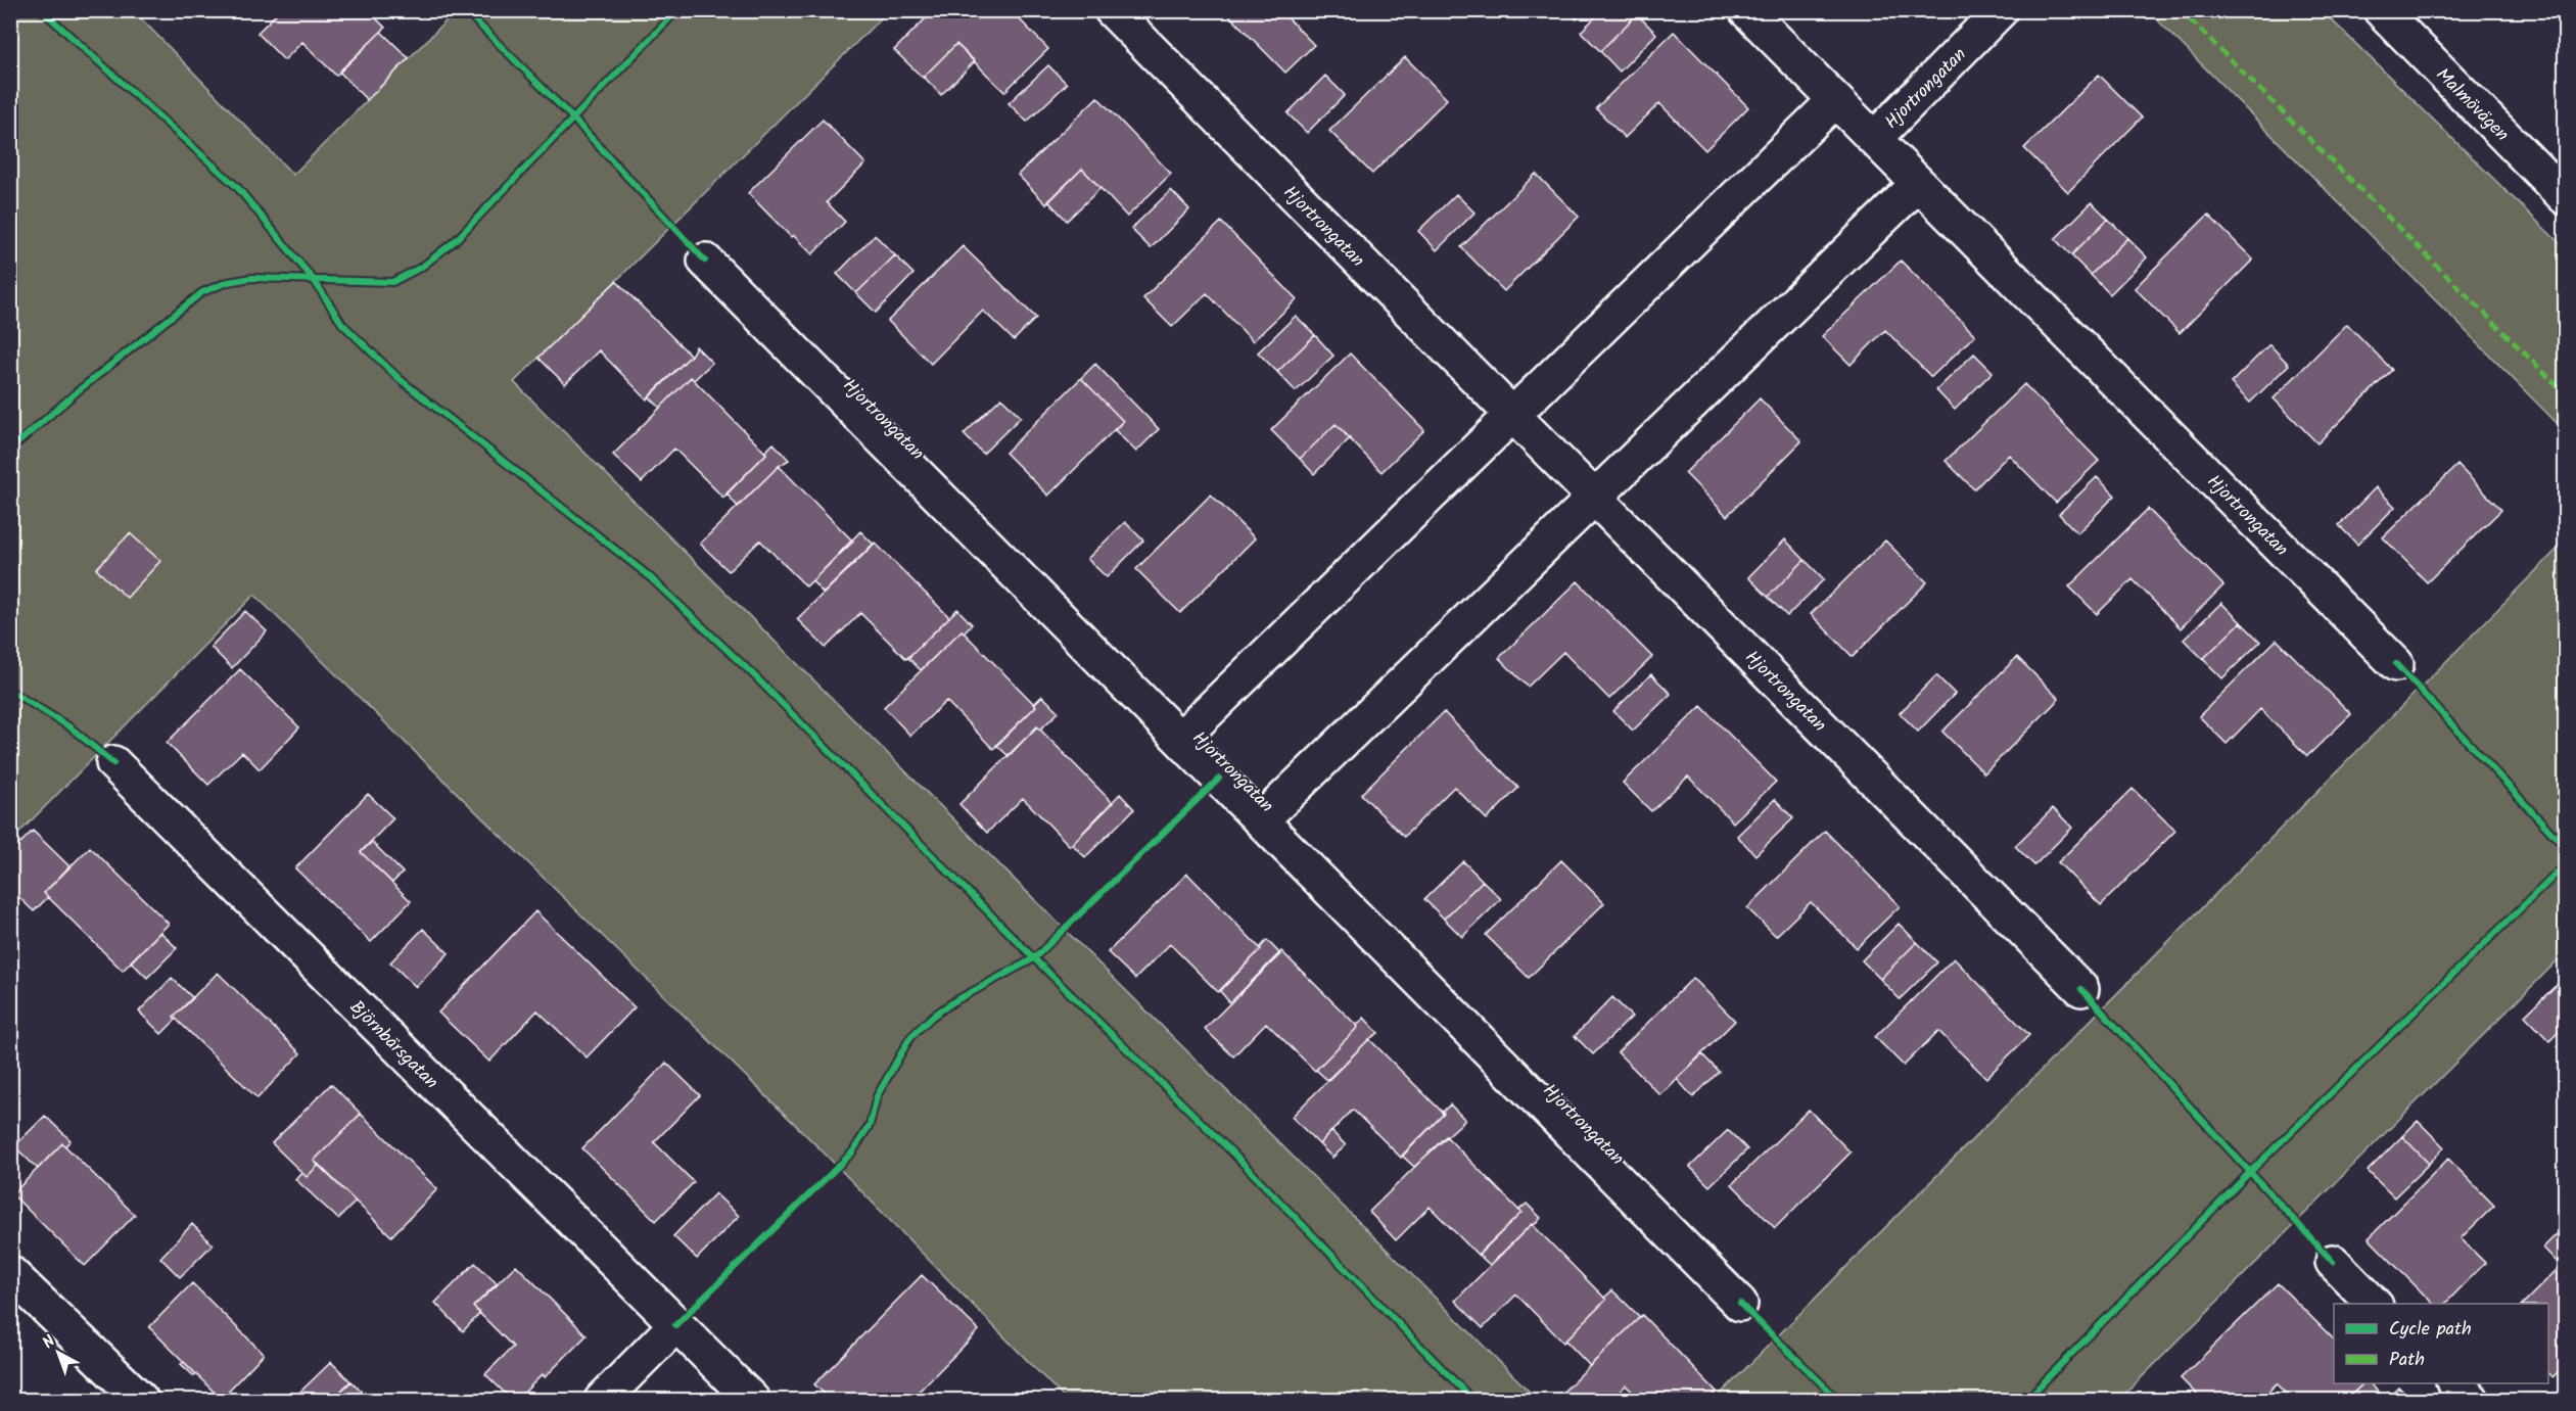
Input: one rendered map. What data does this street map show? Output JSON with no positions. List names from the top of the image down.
{
  "streets": {
    "street": ["Hjortrongatan", "Malmövägen", "Björnbärsgatan"]
  },
  "legend": ["Cycle path", "Path"],
  "north": "top left"
}
